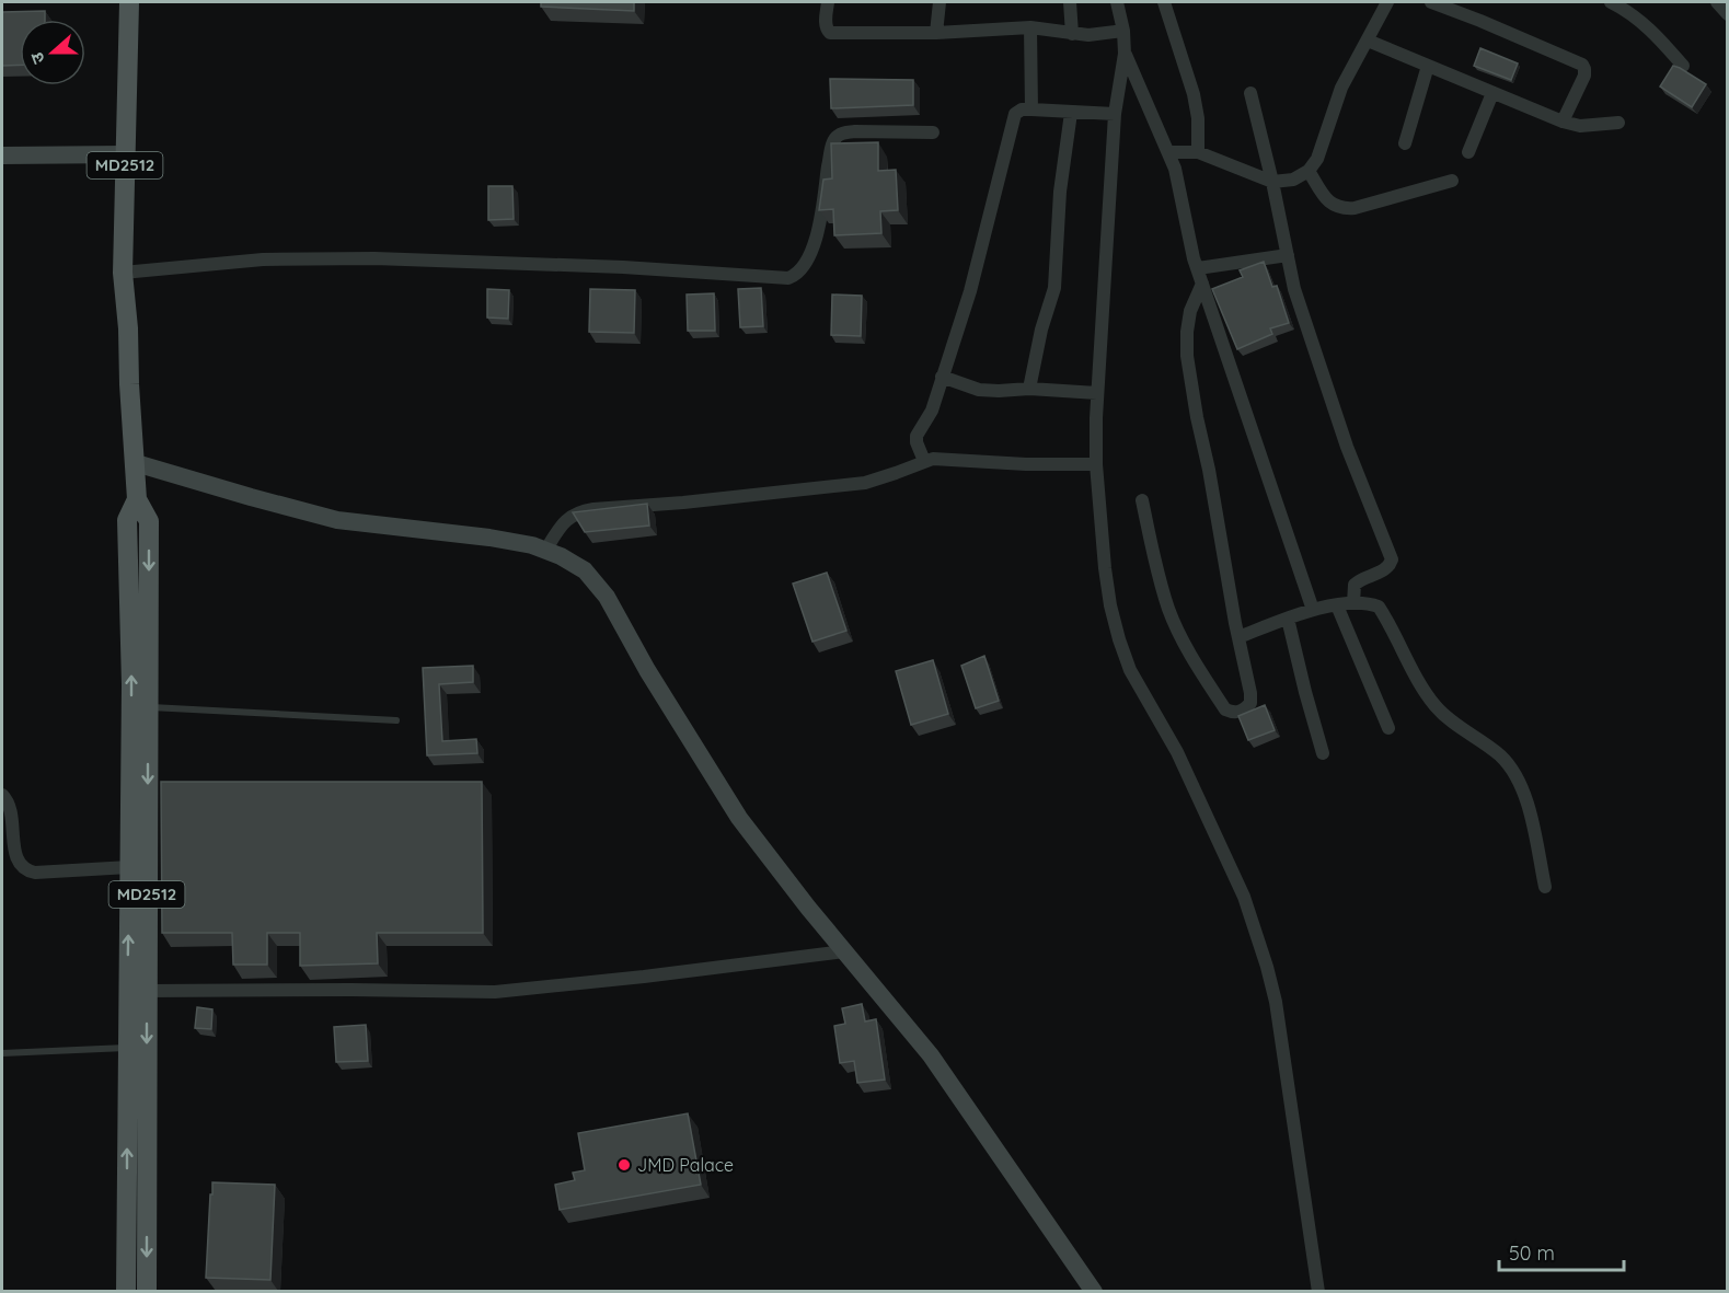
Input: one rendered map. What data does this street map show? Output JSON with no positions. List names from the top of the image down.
{
  "streets": {
    "main road": ["MD2512"]
  },
  "places": ["JMD Palace"],
  "scale_bar": "50 m",
  "north": "left"
}
